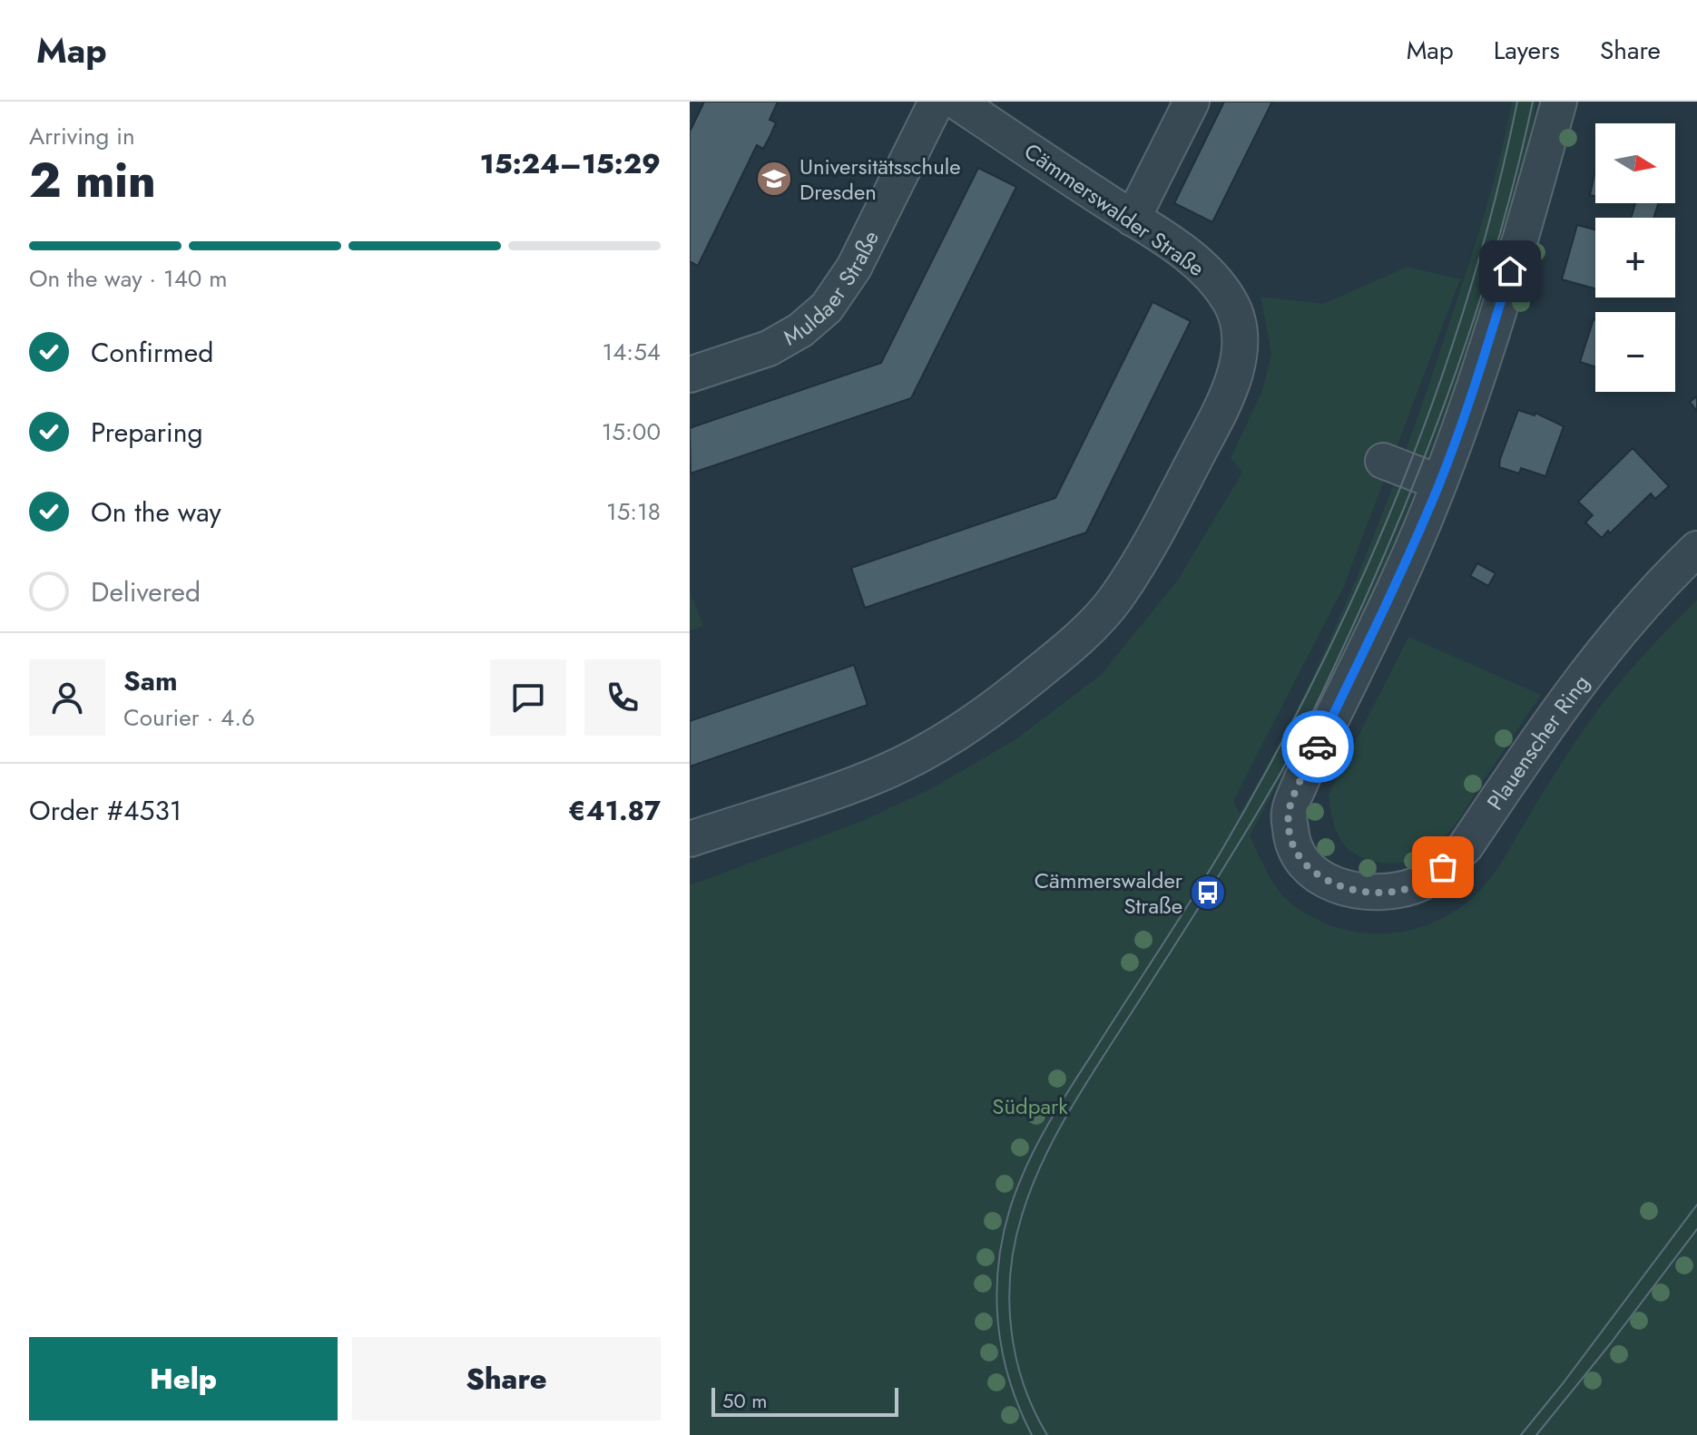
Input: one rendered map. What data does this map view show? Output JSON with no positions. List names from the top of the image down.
{
  "streets": {
    "street": ["Cämmerswalder Straße", "Muldaer Straße", "Plauenscher Ring"]
  },
  "parks": ["Südpark"],
  "places": {
    "school or university": ["Universitätsschule Dresden"],
    "bus stop": ["Cämmerswalder Straße"]
  },
  "scale_bar": "50 m",
  "north": "right",
  "page": {
    "header": "Map",
    "nav": ["Map", "Layers", "Share"],
    "heading": ["2 min", "Arriving in", "15:24–15:29"],
    "panel": [
      "Sam",
      "Courier · 4.6",
      "Order #4531",
      "€41.87"
    ],
    "map_buttons": ["+", "−"],
    "bar": "On the way · 140 m",
    "list": [
      ["Confirmed", "14:54"],
      ["Preparing", "15:00"],
      ["On the way", "15:18"],
      "Delivered"
    ],
    "buttons": ["Help", "Share"],
    "scale": "50 m"
  }
}
